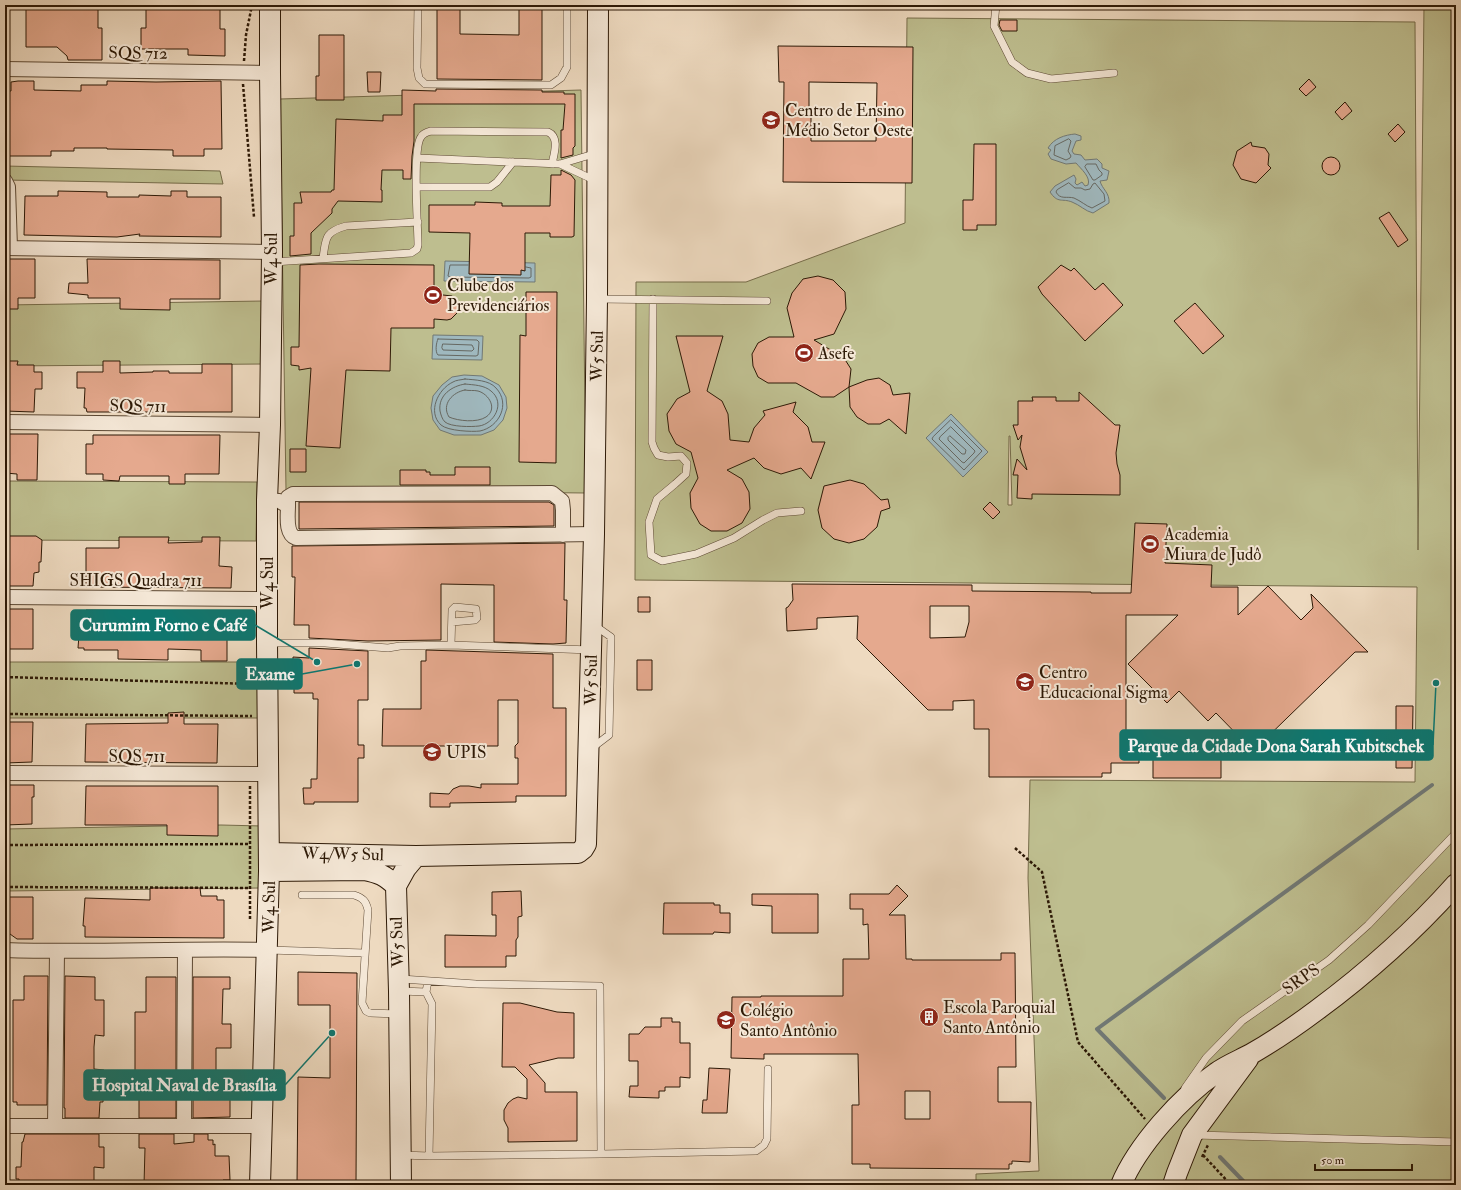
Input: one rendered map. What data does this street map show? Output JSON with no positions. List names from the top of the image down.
{
  "streets": {
    "main road": [
      "W4 Sul",
      "W5 Sul",
      "W4/W5 Sul",
      "SRPS"
    ],
    "street": ["SQS 712", "SQS 711", "SHIGS Quadra 711"]
  },
  "crossings": [
    ["SQS 712", "W4 Sul"],
    ["W4 Sul", "SQS 711"],
    ["W4 Sul", "SHIGS Quadra 711"],
    ["W4 Sul", "W4/W5 Sul"],
    ["W5 Sul", "W4/W5 Sul"]
  ],
  "places": {
    "school or university": [
      "Centro de Ensino Médio Setor Oeste",
      "Centro Educacional Sigma",
      "UPIS",
      "Colégio Santo Antônio"
    ],
    "sports": ["Clube dos Previdenciários", "Asefe", "Academia Miura de Judô"],
    "other": [
      "Curumim Forno e Café",
      "Exame",
      "Parque da Cidade Dona Sarah Kubitschek",
      "Hospital Naval de Brasília"
    ],
    "building": ["Escola Paroquial Santo Antônio"]
  },
  "scale_bar": "50 m"
}
